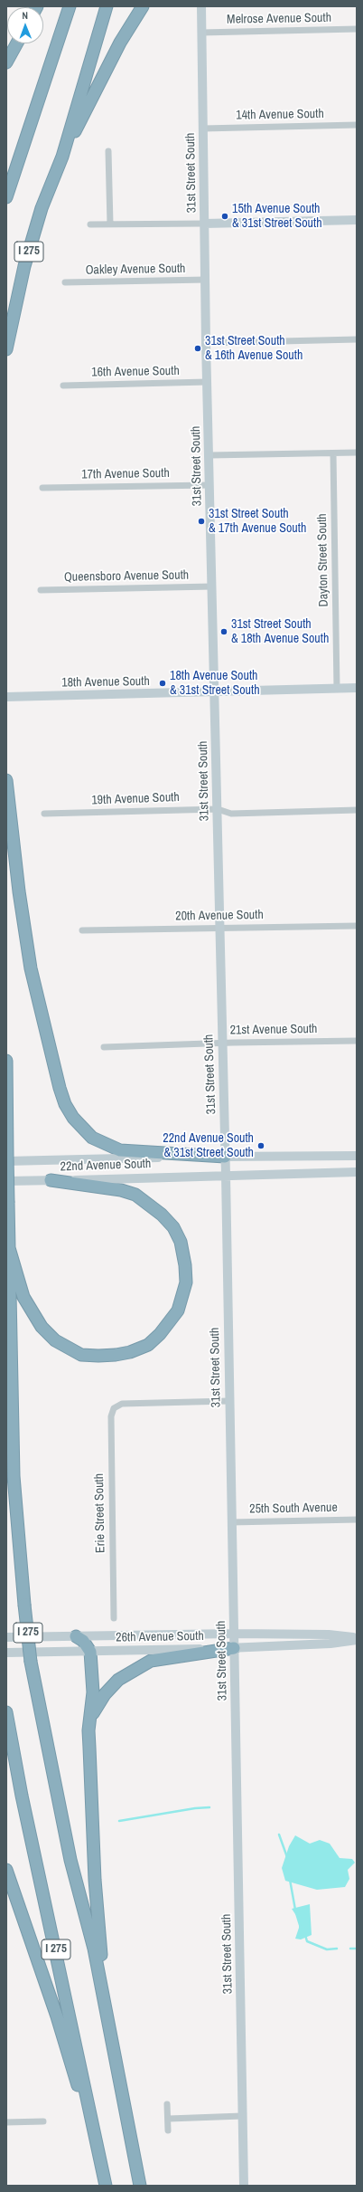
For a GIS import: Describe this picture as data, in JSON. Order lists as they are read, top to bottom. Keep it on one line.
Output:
{"streets":{"highway":["I 275"],"street":["Melrose Avenue South","14th Avenue South","31st Street South","Oakley Avenue South","16th Avenue South","17th Avenue South","Dayton Street South","Queensboro Avenue South","18th Avenue South","19th Avenue South","20th Avenue South","21st Avenue South","22nd Avenue South","25th South Avenue","Erie Street South","26th Avenue South"]},"crossings":[["Melrose Avenue South","31st Street South"],["14th Avenue South","31st Street South"],["31st Street South","Oakley Avenue South"],["31st Street South","16th Avenue South"],["31st Street South","17th Avenue South"],["31st Street South","Queensboro Avenue South"],["31st Street South","18th Avenue South"],["31st Street South","19th Avenue South"],["31st Street South","20th Avenue South"],["31st Street South","21st Avenue South"],["31st Street South","22nd Avenue South"],["31st Street South","25th South Avenue"],["31st Street South","Erie Street South"],["31st Street South","26th Avenue South"],["Dayton Street South","18th Avenue South"]],"places":["15th Avenue South & 31st Street South","31st Street South & 16th Avenue South","31st Street South & 17th Avenue South","31st Street South & 18th Avenue South","18th Avenue South & 31st Street South","22nd Avenue South & 31st Street South"],"north":"top"}
